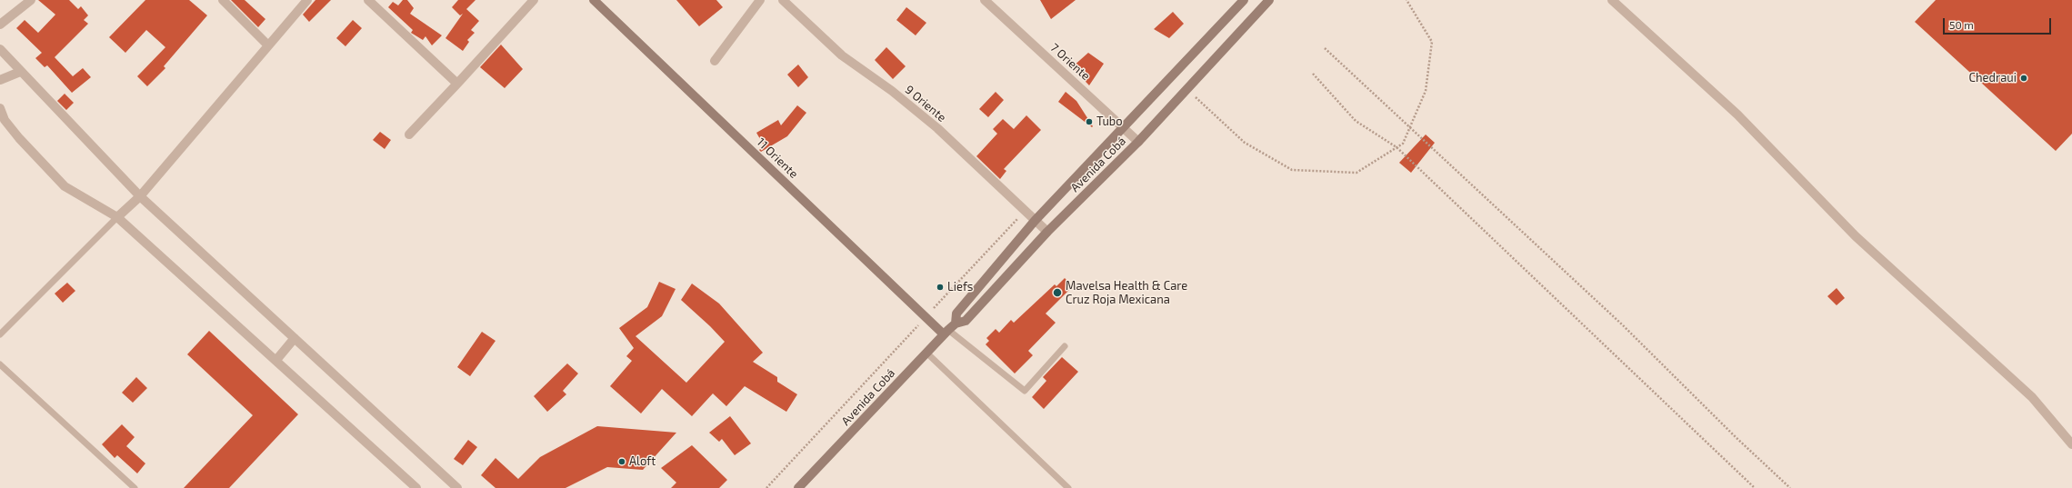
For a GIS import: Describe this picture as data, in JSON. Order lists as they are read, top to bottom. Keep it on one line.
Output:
{"streets":{"main road":["11 Oriente","Avenida Cobá"],"street":["7 Oriente","9 Oriente"]},"crossings":[["7 Oriente","Avenida Cobá"],["9 Oriente","Avenida Cobá"],["11 Oriente","Avenida Cobá"]],"places":["Chedraui","Tubo","Liefs","Mavelsa Health & Care Cruz Roja Mexicana","Aloft"],"scale_bar":"50 m"}
